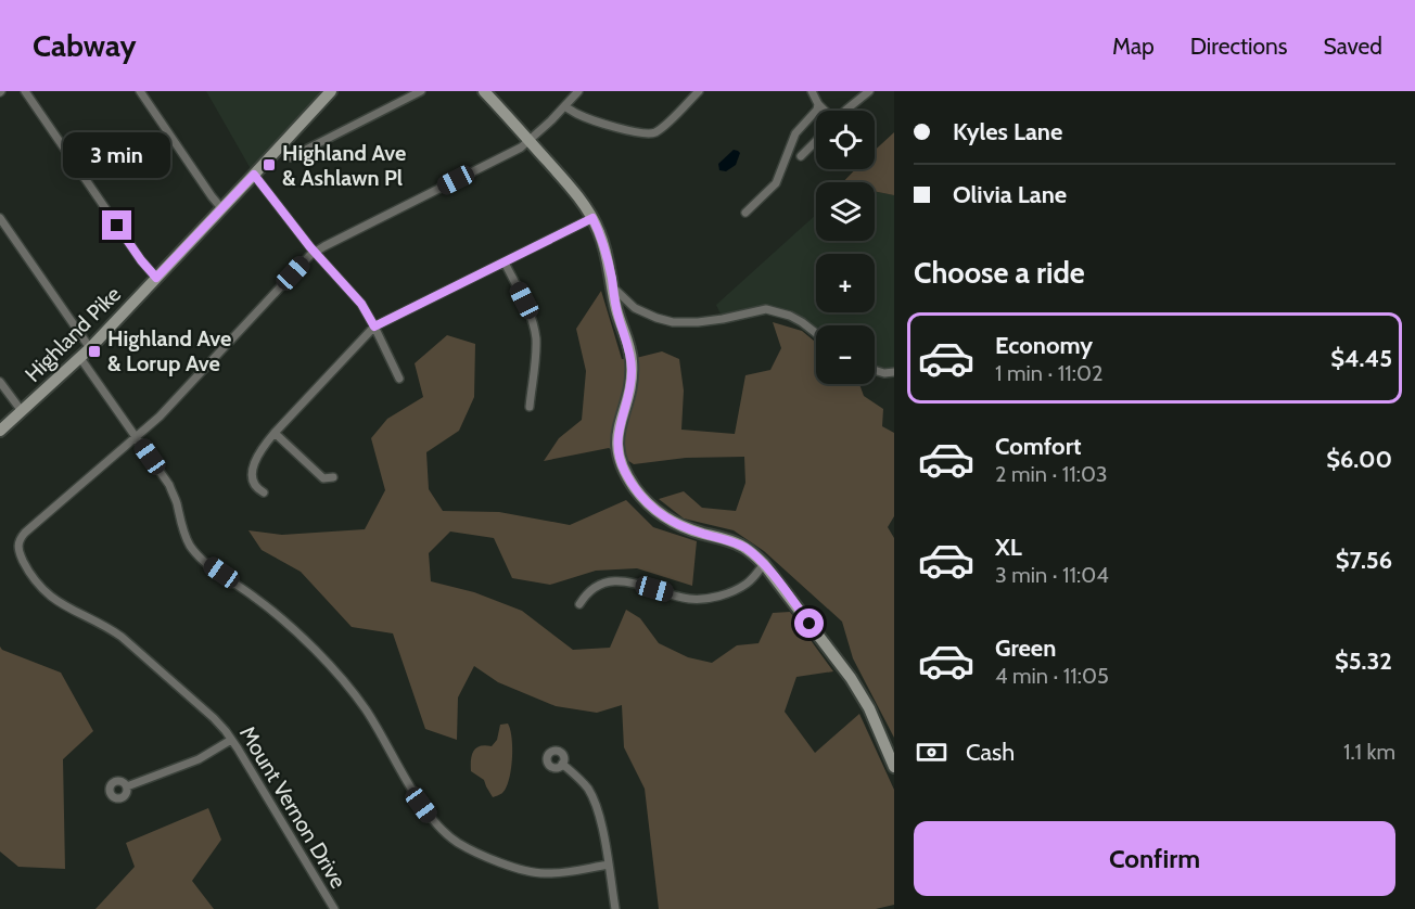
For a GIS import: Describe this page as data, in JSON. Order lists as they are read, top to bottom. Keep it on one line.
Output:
{"streets":{"main road":["Highland Pike"],"street":["Mount Vernon Drive"]},"places":{"transit":["Highland Ave & Ashlawn Pl","Highland Ave & Lorup Ave"]},"page":{"header":"Cabway","nav":["Map","Directions","Saved"],"banner":["Kyles Lane","Olivia Lane"],"map_buttons":["+","−"],"bubble":"3 min","heading":"Choose a ride","list":[{"name":"Economy","note":"1 min · 11:02","value":"$4.45"},{"name":"Comfort","note":"2 min · 11:03","value":"$6.00"},{"name":"XL","note":"3 min · 11:04","value":"$7.56"},{"name":"Green","note":"4 min · 11:05","value":"$5.32"}],"pay":["Cash","1.1 km"],"buttons":"Confirm"}}
